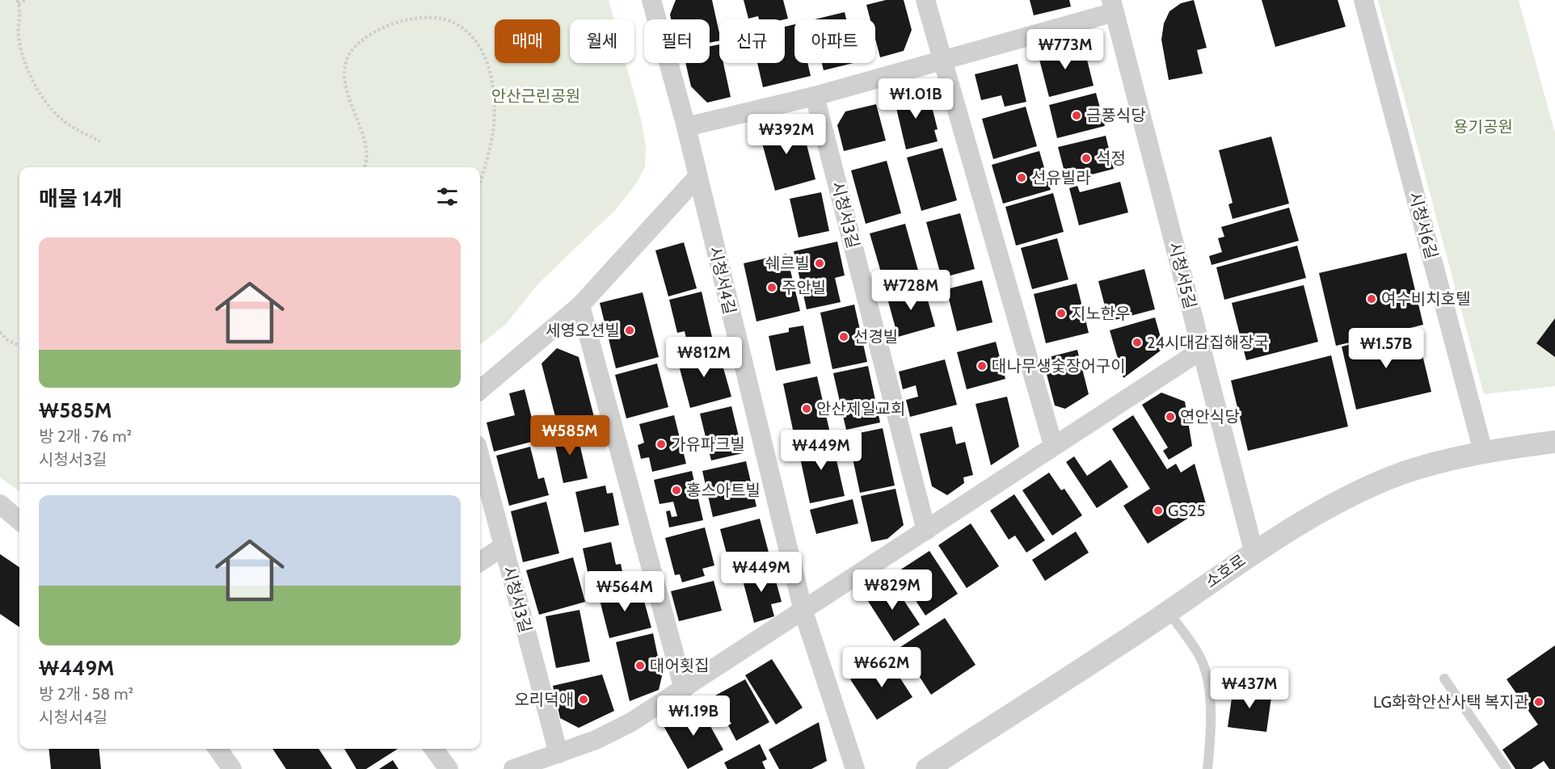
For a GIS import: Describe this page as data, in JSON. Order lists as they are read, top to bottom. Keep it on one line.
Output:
{"streets":{"street":["시청서3길","시청서6길","시청서5길","시청서4길","소호로"]},"crossings":[["시청서6길","소호로"],["시청서5길","소호로"]],"parks":["안산근린공원","용기공원"],"places":["금풍식당","석정","선유빌라","쉐르빌","주안빌","여수비치호텔","지노한우","세영오션빌","선경빌","24시대감집해장국","대나무생숯장어구이","안산제일교회","연안식당","가유파크빌","홍스아트빌","GS25","대어횟집","오리덕애","LG화학안산사택 복지관"],"page":{"chip":["매매","월세","필터","신규","아파트"],"price":["₩773M","₩1.01B","₩392M","₩728M","₩1.57B","₩812M","₩585M","₩449M","₩449M","₩829M","₩564M","₩662M","₩437M","₩1.19B"],"heading":"매물 14개","list":[{"name":"₩585M","note":"방 2개 · 76 m² · 시청서3길"},{"name":"₩449M","note":"방 2개 · 58 m² · 시청서4길"}]}}
